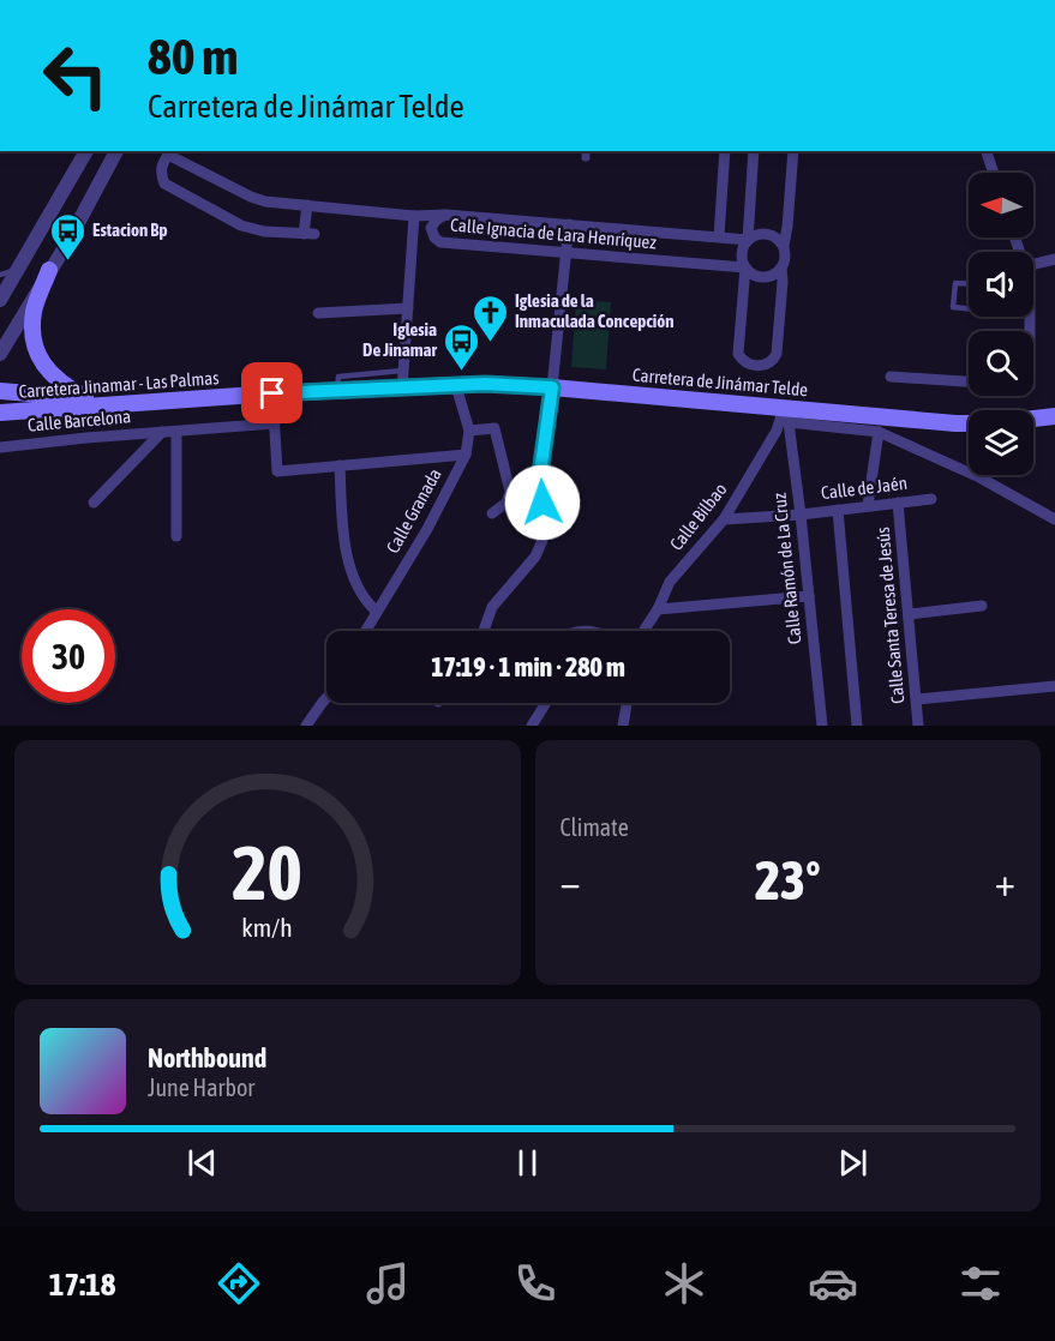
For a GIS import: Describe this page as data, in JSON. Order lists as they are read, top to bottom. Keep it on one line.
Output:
{"streets":{"main road":["Carretera de Jinámar Telde","Carretera Jinamar - Las Palmas"],"street":["Calle Ignacia de Lara Henríquez","Calle Barcelona","Calle de Jaén","Calle Granada","Calle Bilbao","Calle Ramón de La Cruz","Calle Santa Teresa de Jesús"]},"crossings":[["Carretera de Jinámar Telde","Carretera Jinamar - Las Palmas"],["Carretera de Jinámar Telde","Calle Granada"],["Carretera de Jinámar Telde","Calle Bilbao"],["Carretera de Jinámar Telde","Calle Ramón de La Cruz"],["Carretera Jinamar - Las Palmas","Calle Granada"],["Calle de Jaén","Calle Bilbao"],["Calle de Jaén","Calle Ramón de La Cruz"],["Calle de Jaén","Calle Santa Teresa de Jesús"],["Calle Bilbao","Calle Ramón de La Cruz"]],"places":{"bus stop":["Estacion Bp","Iglesia De Jinamar"],"church":["Iglesia de la Inmaculada Concepción"]},"north":"left","page":{"turn":["80 m","Carretera de Jinámar Telde"],"limit":"30","trip":"17:19 · 1 min · 280 m","tile":"Climate","heat":["−","23°","+"],"song":["Northbound","June Harbor"],"tabs":"17:18","gauge":["20","km/h"]}}
